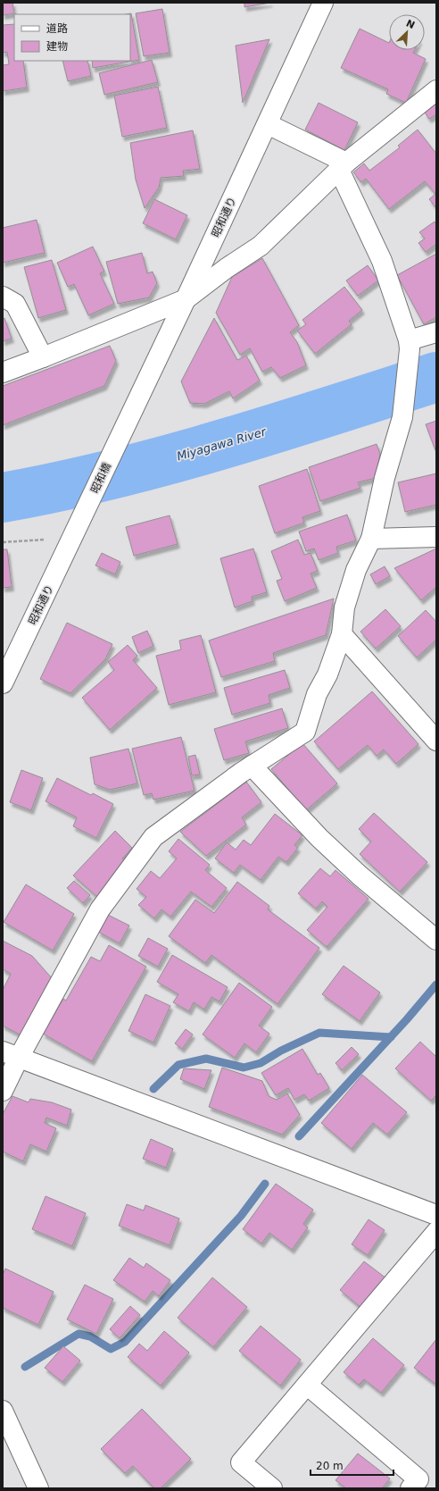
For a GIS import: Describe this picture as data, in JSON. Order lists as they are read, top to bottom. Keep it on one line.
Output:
{"streets":{"street":["昭和通り","昭和橋"]},"crossings":[["昭和通り","昭和橋"]],"water":["Miyagawa River"],"legend":["道路","建物"],"scale_bar":"20 m","north":"top right"}
